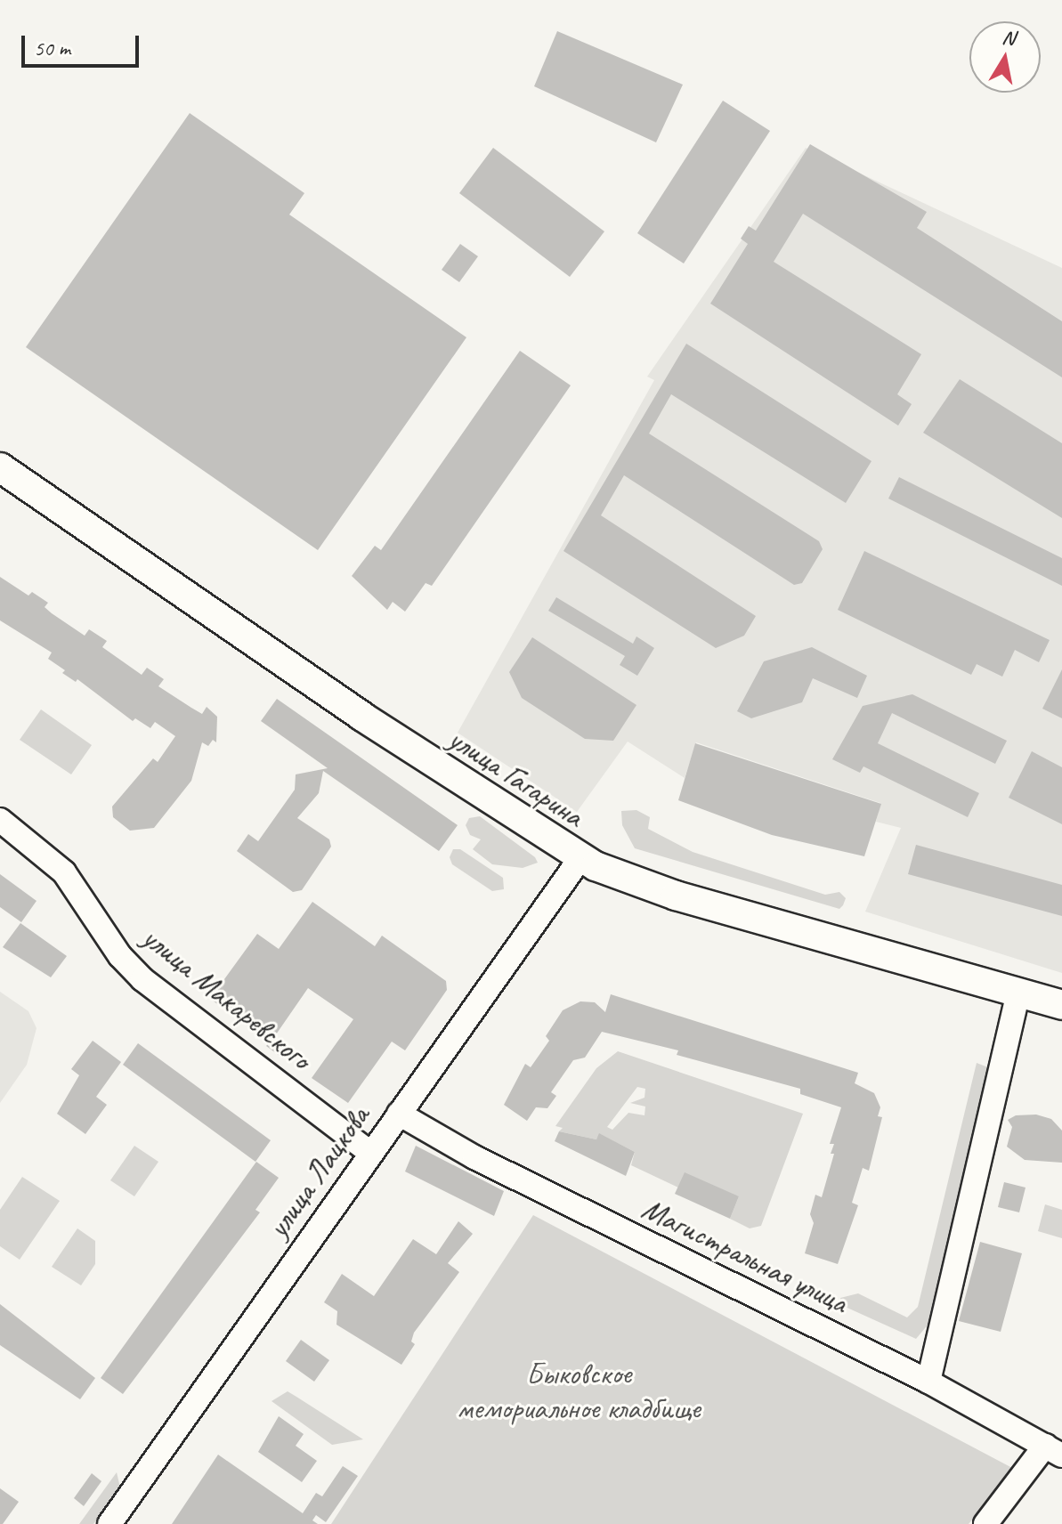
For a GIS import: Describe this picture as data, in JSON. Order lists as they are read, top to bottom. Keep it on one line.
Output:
{"streets":{"main road":["улица Гагарина"],"street":["улица Макаревского","улица Лацкова","Магистральная улица"]},"crossings":[["улица Гагарина","улица Лацкова"],["улица Макаревского","улица Лацкова"],["улица Лацкова","Магистральная улица"]],"parks":["Быковское мемориальное кладбище"],"scale_bar":"50 m","north":"top"}
